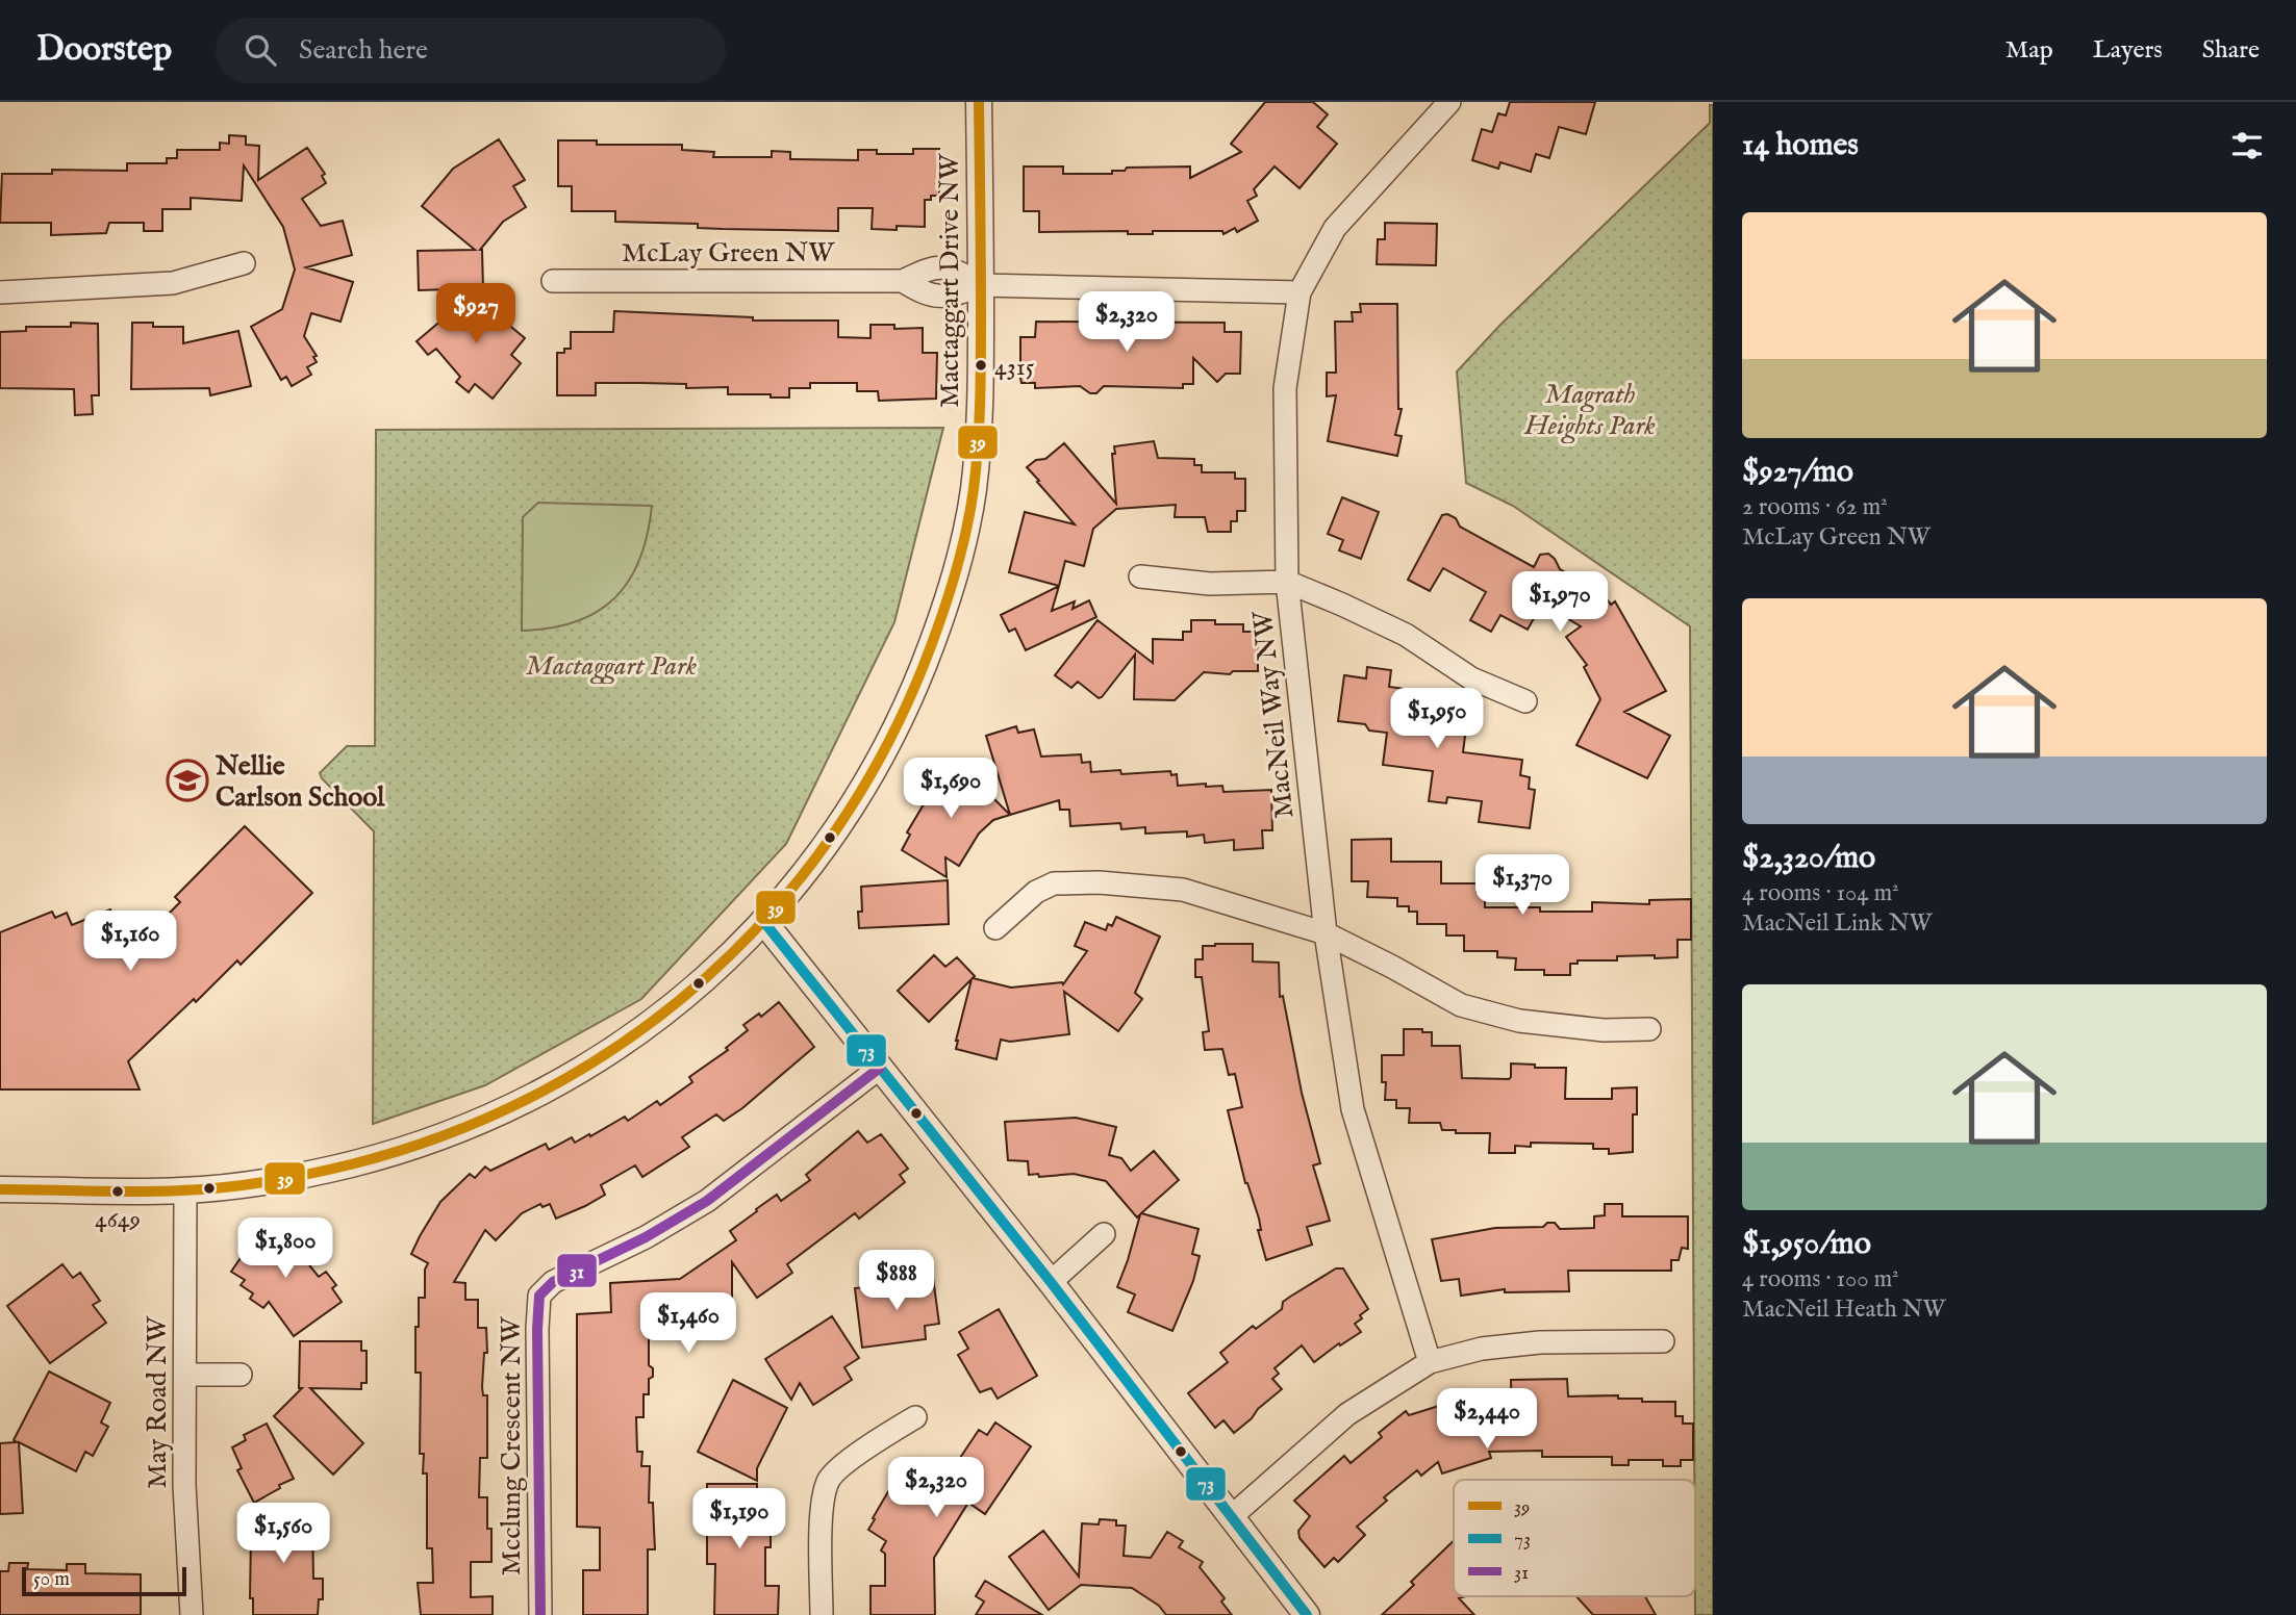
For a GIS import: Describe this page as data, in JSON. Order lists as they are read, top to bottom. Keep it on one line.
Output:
{"streets":{"street":["McLay Green NW","Mactaggart Drive NW","MacNeil Way NW","May Road NW","Mcclung Crescent NW"]},"crossings":[["McLay Green NW","Mactaggart Drive NW"],["Mactaggart Drive NW","May Road NW"]],"parks":["Magrath Heights Park","Mactaggart Park"],"places":{"other":["4315","4649"],"school or university":["Nellie Carlson School"]},"lines":["transit line 39","transit line 73","transit line 31"],"legend":["39","73","31"],"scale_bar":"50 m","page":{"header":"Doorstep","search":"Search here","nav":["Map","Layers","Share"],"heading":"14 homes","list":[{"name":"$927/mo","note":"2 rooms · 62 m² · McLay Green NW"},{"name":"$2,320/mo","note":"4 rooms · 104 m² · MacNeil Link NW"},{"name":"$1,950/mo","note":"4 rooms · 100 m² · MacNeil Heath NW"}],"price":["$927","$2,320","$1,970","$1,950","$1,690","$1,370","$1,160","$1,800","$888","$1,460","$2,440","$2,320","$1,190","$1,560"],"scale":"50 m"}}
